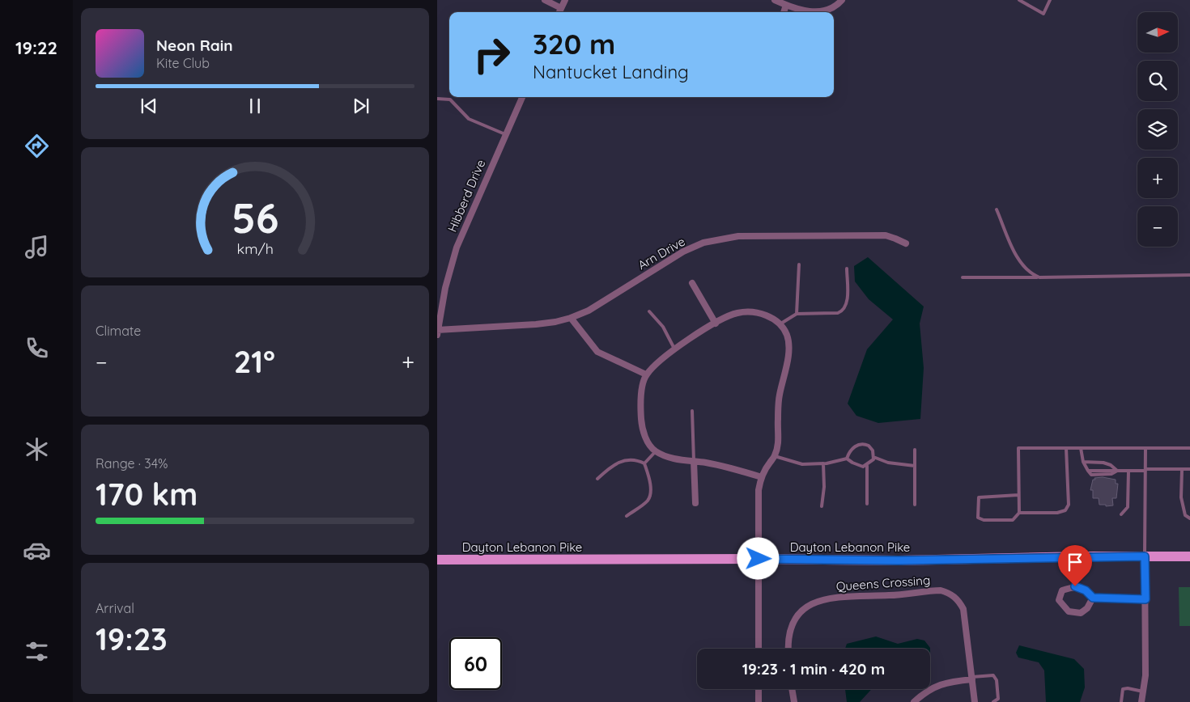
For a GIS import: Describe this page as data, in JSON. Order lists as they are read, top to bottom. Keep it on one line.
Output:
{"streets":{"main road":["Dayton Lebanon Pike"],"street":["Hibberd Drive","Arn Drive","Queens Crossing"]},"crossings":[["Hibberd Drive","Arn Drive"]],"north":"right","page":{"tabs":"19:22","map_buttons":["+","−"],"turn":["320 m","Nantucket Landing"],"song":["Neon Rain","Kite Club"],"tile":["Climate",["Range · 34%","170 km"],["Arrival","19:23"]],"heat":["−","21°","+"],"limit":"60","trip":"19:23 · 1 min · 420 m","gauge":["56","km/h"]}}
